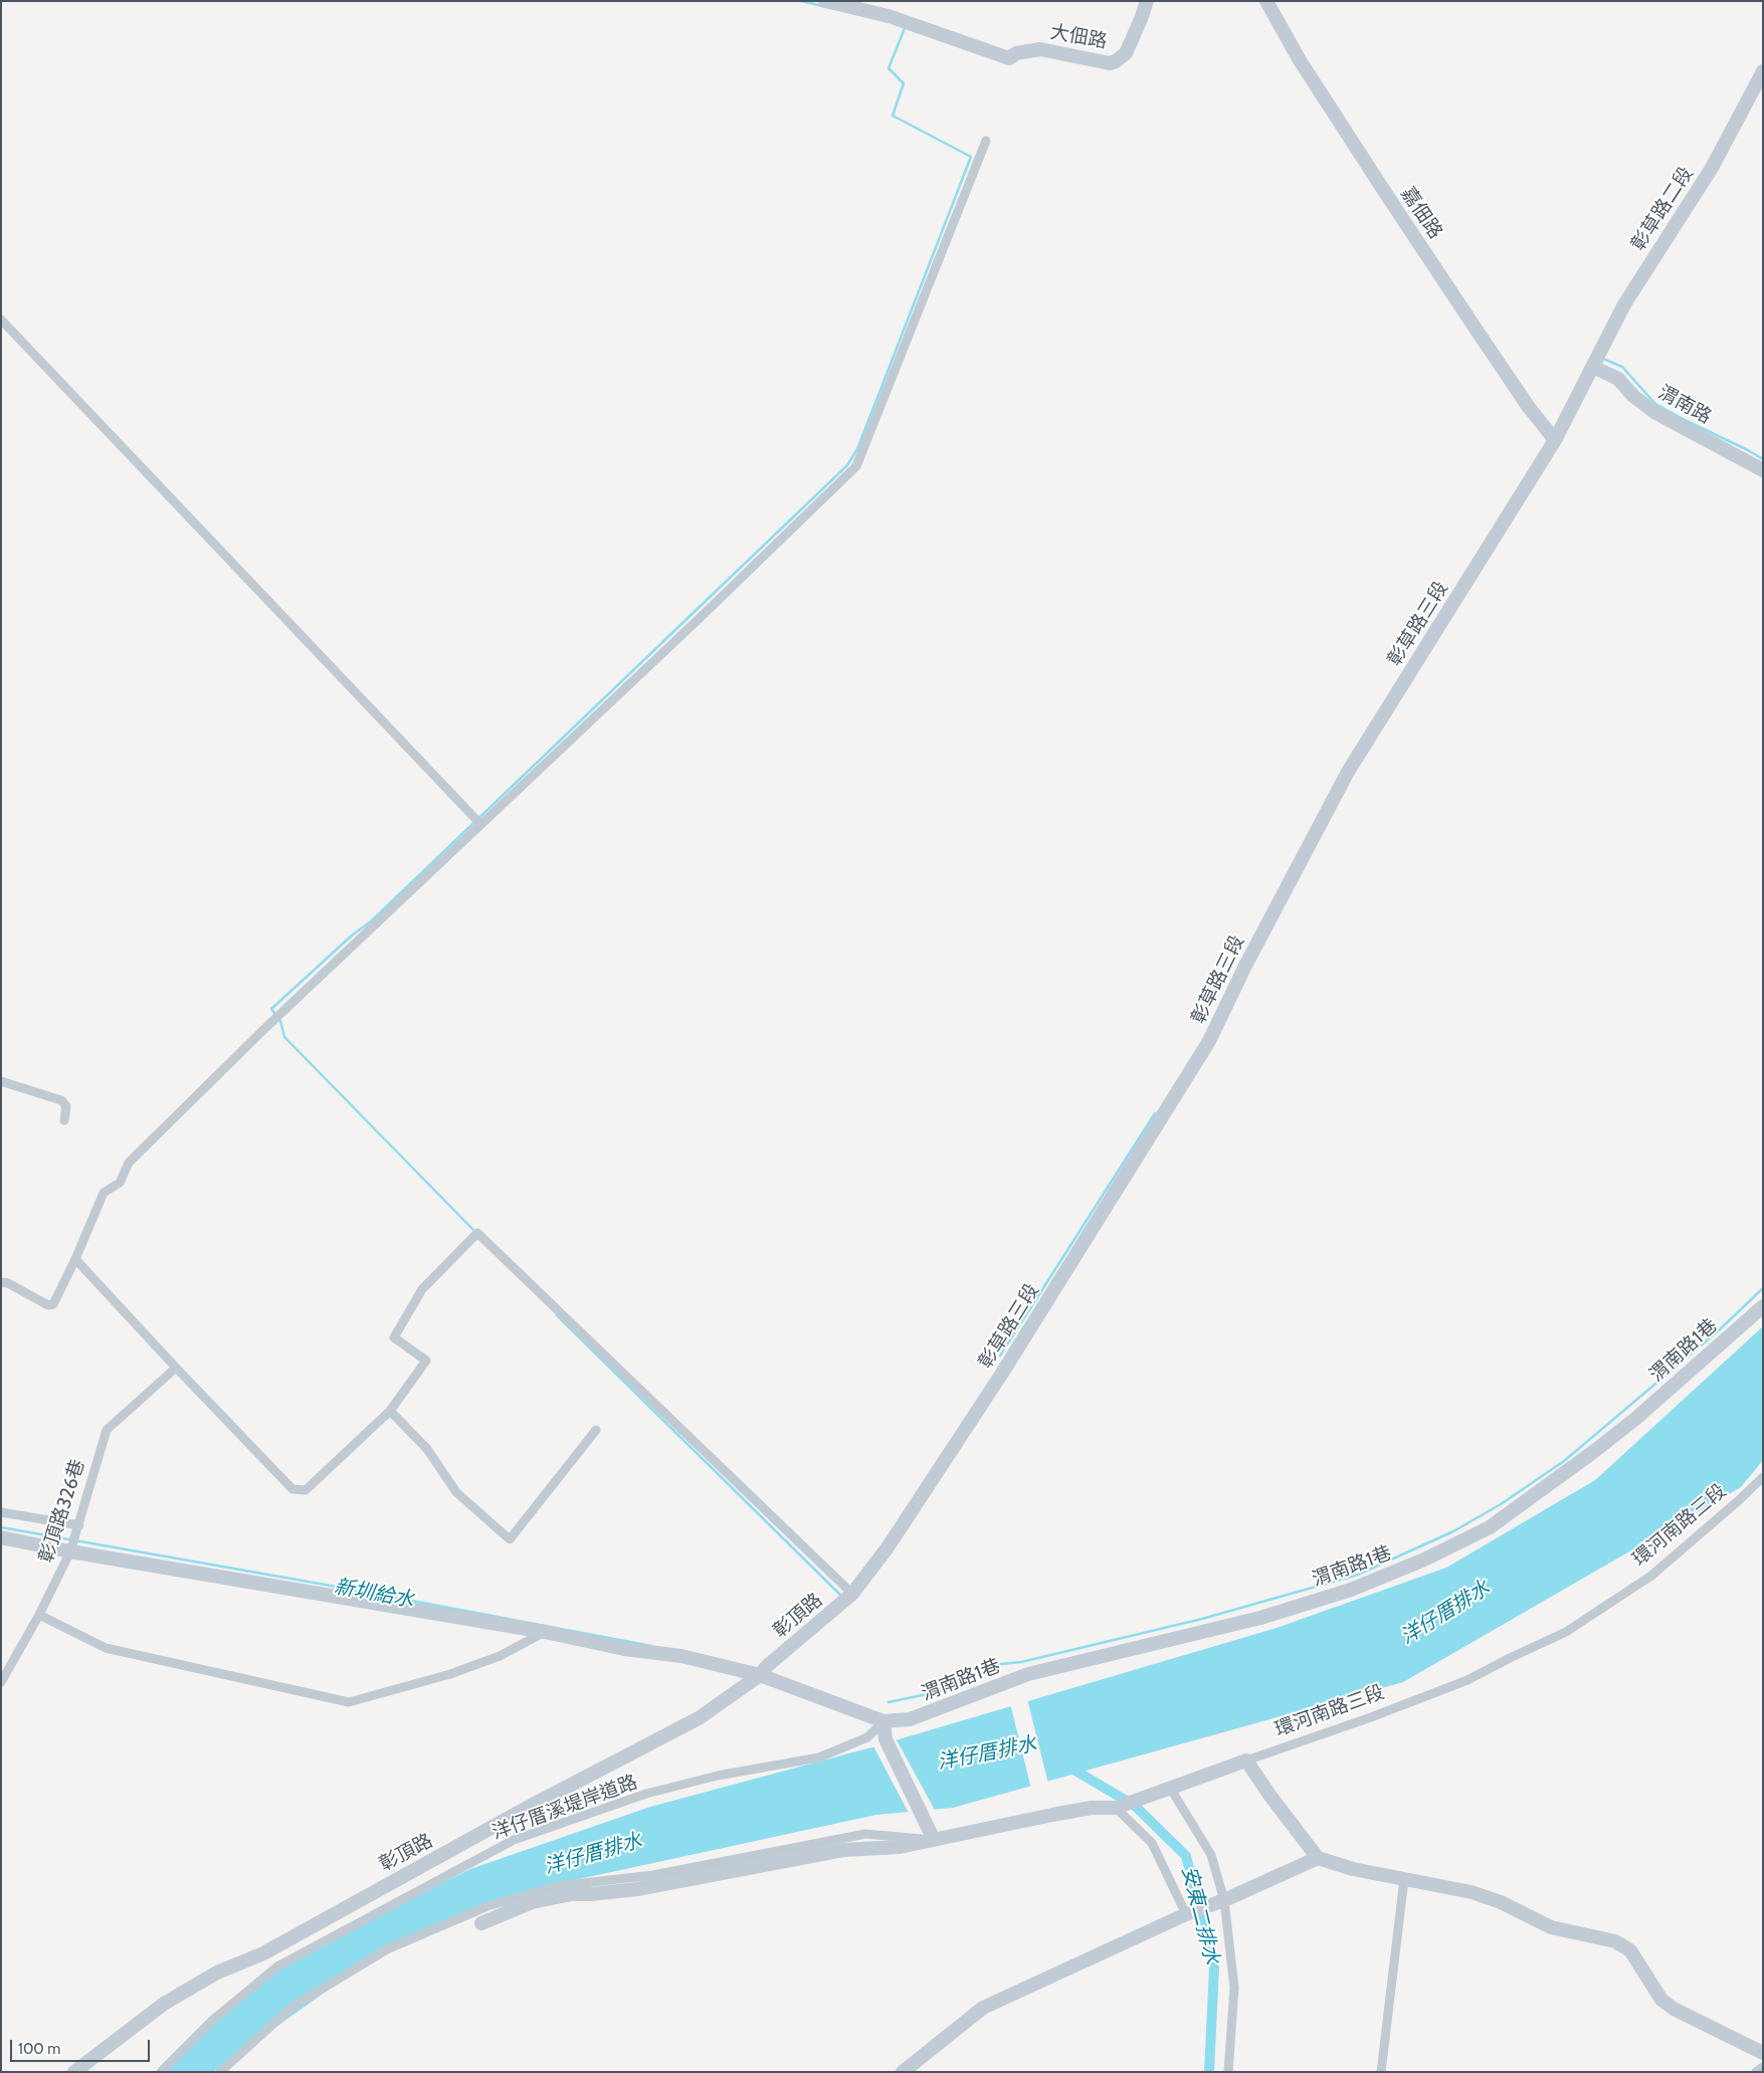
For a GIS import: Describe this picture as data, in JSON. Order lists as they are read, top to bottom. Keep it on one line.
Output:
{"streets":{"street":["大佃路","彰草路二段","嘉佃路","渭南路","彰草路三段","渭南路1巷","彰頂路326巷","環河南路三段","彰頂路","洋仔厝溪堤岸道路"]},"crossings":[["彰草路二段","渭南路"],["彰草路二段","彰草路三段"],["嘉佃路","彰草路三段"],["渭南路","彰草路三段"],["彰草路三段","彰頂路"],["渭南路1巷","洋仔厝溪堤岸道路"]],"water":["新圳給水","洋仔厝排水","安東二排水"],"scale_bar":"100 m"}
